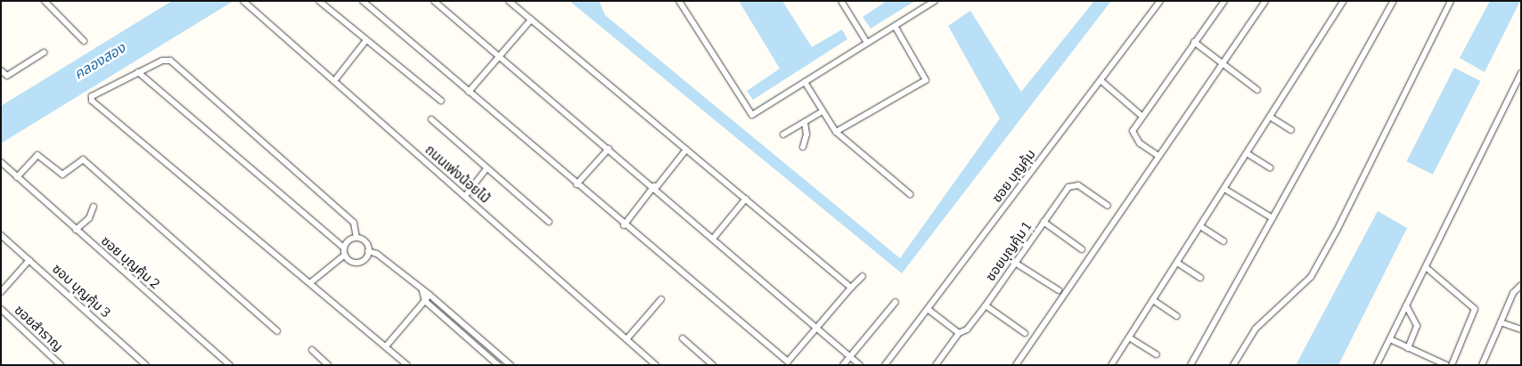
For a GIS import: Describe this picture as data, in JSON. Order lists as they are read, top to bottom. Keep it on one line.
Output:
{"streets":{"street":["ถนนเพ่งน้อยไม้","ซอย บุญคุ้ม","ซอยบุญคุ้ม 1","ซอย บุญคุ้ม 2","ซอบ บุญคุ้ม 3","ซอยสำราญ"]},"water":["คลองสอง"]}
